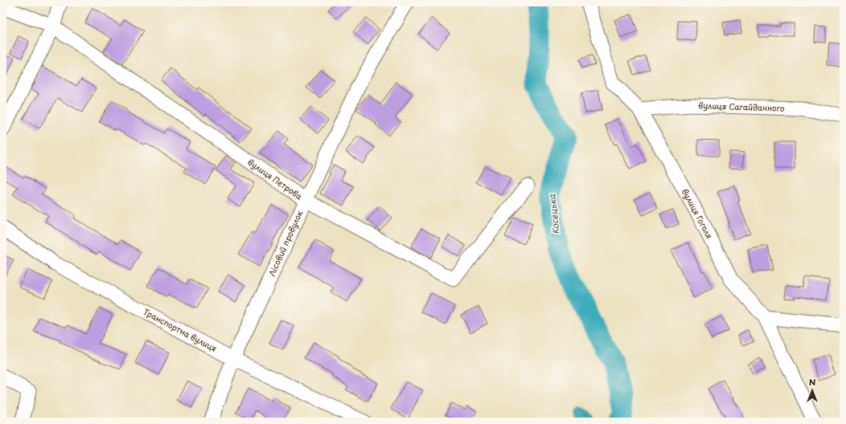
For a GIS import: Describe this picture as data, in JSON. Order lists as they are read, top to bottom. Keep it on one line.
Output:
{"streets":{"street":["вулиця Сагайдачного","вулиця Петрова","вулиця Гоголя","Лісовий провулок","Транспортна вулиця"]},"crossings":[["вулиця Сагайдачного","вулиця Гоголя"],["вулиця Петрова","Лісовий провулок"],["Лісовий провулок","Транспортна вулиця"]],"water":["Косецька"],"north":"top"}
